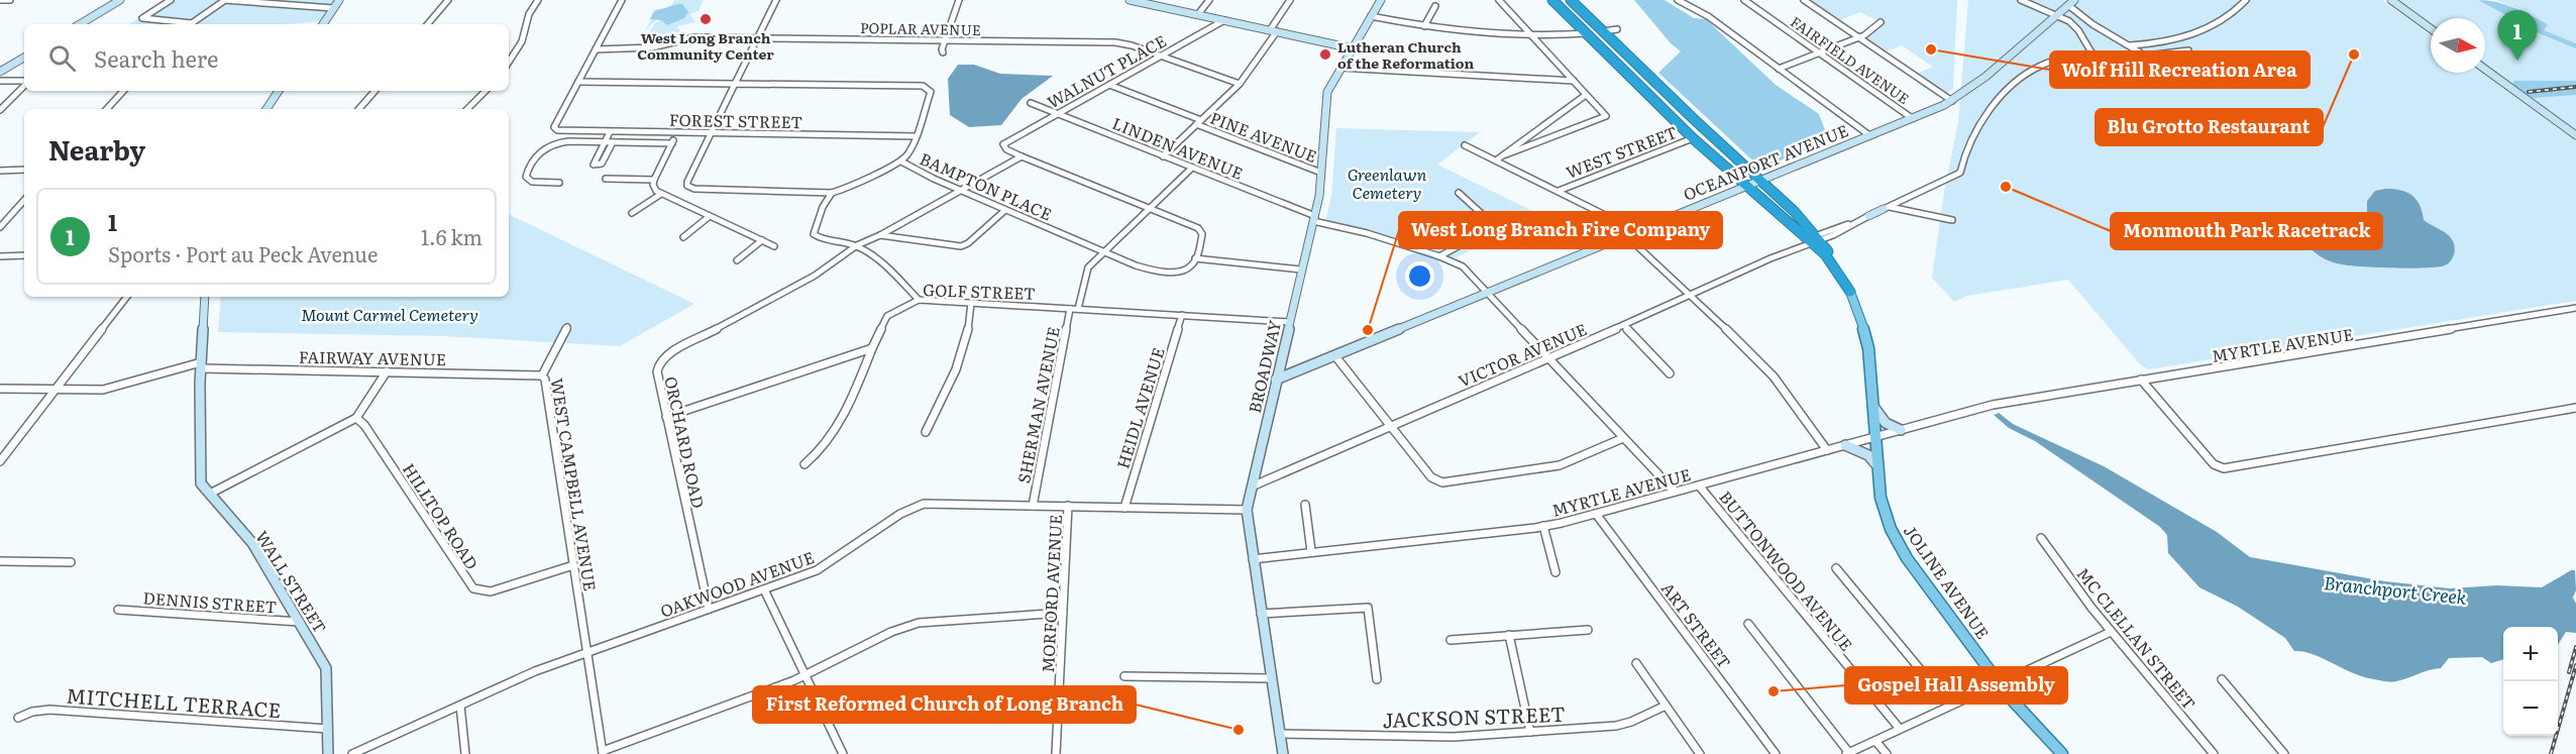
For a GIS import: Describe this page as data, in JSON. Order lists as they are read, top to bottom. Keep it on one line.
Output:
{"streets":{"main road":["JOLINE AVENUE"],"street":["POPLAR AVENUE","FAIRFIELD AVENUE","WALNUT PLACE","FOREST STREET","PINE AVENUE","LINDEN AVENUE","WEST STREET","OCEANPORT AVENUE","BAMPTON PLACE","GOLF STREET","MYRTLE AVENUE","VICTOR AVENUE","FAIRWAY AVENUE","BROADWAY","SHERMAN AVENUE","HEIDL AVENUE","ORCHARD ROAD","WEST CAMPBELL AVENUE","HILLTOP ROAD","BUTTONWOOD AVENUE","WALL STREET","OAKWOOD AVENUE","MORFORD AVENUE","DENNIS STREET","ART STREET","MC CLELLAN STREET","MITCHELL TERRACE","JACKSON STREET"]},"crossings":[["POPLAR AVENUE","WALNUT PLACE"],["FAIRFIELD AVENUE","OCEANPORT AVENUE"],["WALNUT PLACE","PINE AVENUE"],["WALNUT PLACE","LINDEN AVENUE"],["WALNUT PLACE","ORCHARD ROAD"],["FOREST STREET","BAMPTON PLACE"],["PINE AVENUE","BROADWAY"],["LINDEN AVENUE","OCEANPORT AVENUE"],["LINDEN AVENUE","MYRTLE AVENUE"],["LINDEN AVENUE","VICTOR AVENUE"],["LINDEN AVENUE","BROADWAY"],["OCEANPORT AVENUE","BROADWAY"],["BAMPTON PLACE","ORCHARD ROAD"],["GOLF STREET","BROADWAY"],["GOLF STREET","SHERMAN AVENUE"],["GOLF STREET","HEIDL AVENUE"],["MYRTLE AVENUE","BROADWAY"],["MYRTLE AVENUE","BUTTONWOOD AVENUE"],["MYRTLE AVENUE","JOLINE AVENUE"],["MYRTLE AVENUE","ART STREET"],["VICTOR AVENUE","BROADWAY"],["FAIRWAY AVENUE","WEST CAMPBELL AVENUE"],["FAIRWAY AVENUE","WALL STREET"],["BROADWAY","OAKWOOD AVENUE"],["BROADWAY","JACKSON STREET"],["SHERMAN AVENUE","OAKWOOD AVENUE"],["HEIDL AVENUE","OAKWOOD AVENUE"],["ORCHARD ROAD","OAKWOOD AVENUE"],["WEST CAMPBELL AVENUE","HILLTOP ROAD"],["WEST CAMPBELL AVENUE","OAKWOOD AVENUE"],["WALL STREET","DENNIS STREET"],["WALL STREET","MITCHELL TERRACE"],["OAKWOOD AVENUE","MORFORD AVENUE"]],"water":["Branchport Creek"],"parks":["Greenlawn Cemetery","Mount Carmel Cemetery"],"places":["West Long Branch Community Center","Wolf Hill Recreation Area","Lutheran Church of the Reformation","Blu Grotto Restaurant","Monmouth Park Racetrack","West Long Branch Fire Company","Gospel Hall Assembly","First Reformed Church of Long Branch"],"north":"right","page":{"pins":"1","search":"Search here","heading":"Nearby","list":[{"mark":"1","name":"1","note":"Sports · Port au Peck Avenue","value":"1.6 km"}],"map_buttons":["+","−"]}}
